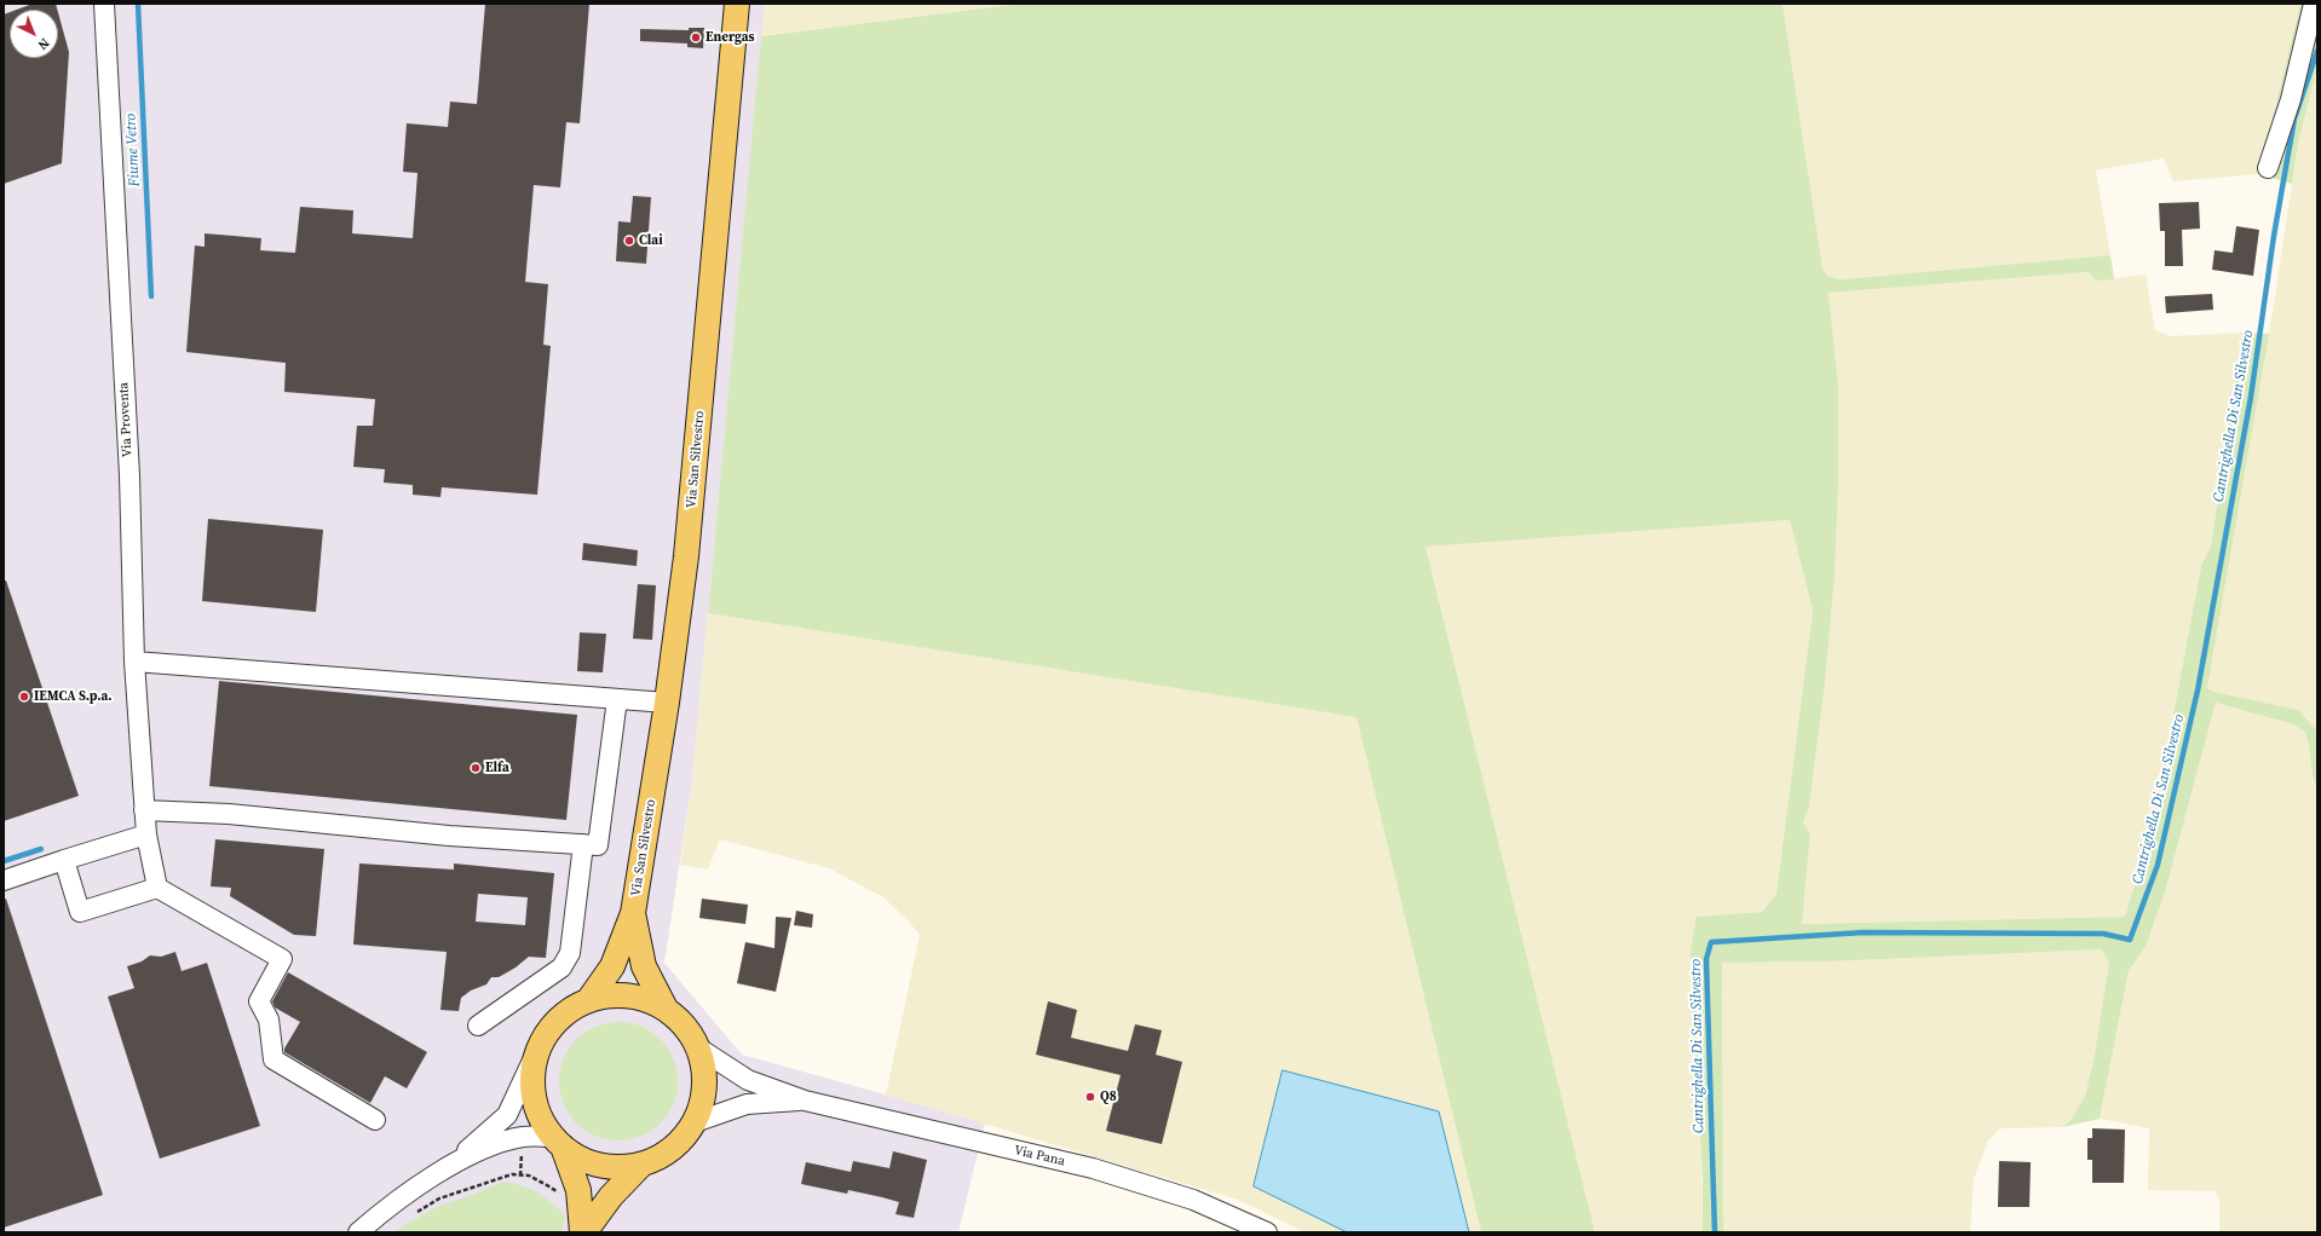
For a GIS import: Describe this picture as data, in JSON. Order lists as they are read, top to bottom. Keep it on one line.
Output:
{"streets":{"main road":["Via San Silvestro"],"street":["Via Proventa","Via Pana"]},"crossings":[["Via San Silvestro","Via Pana"]],"water":["Fiume Vetro","Cantrighella Di San Silvestro"],"places":["Energas","Clai","IEMCA S.p.a.","Elfa","Q8"],"north":"bottom right"}
